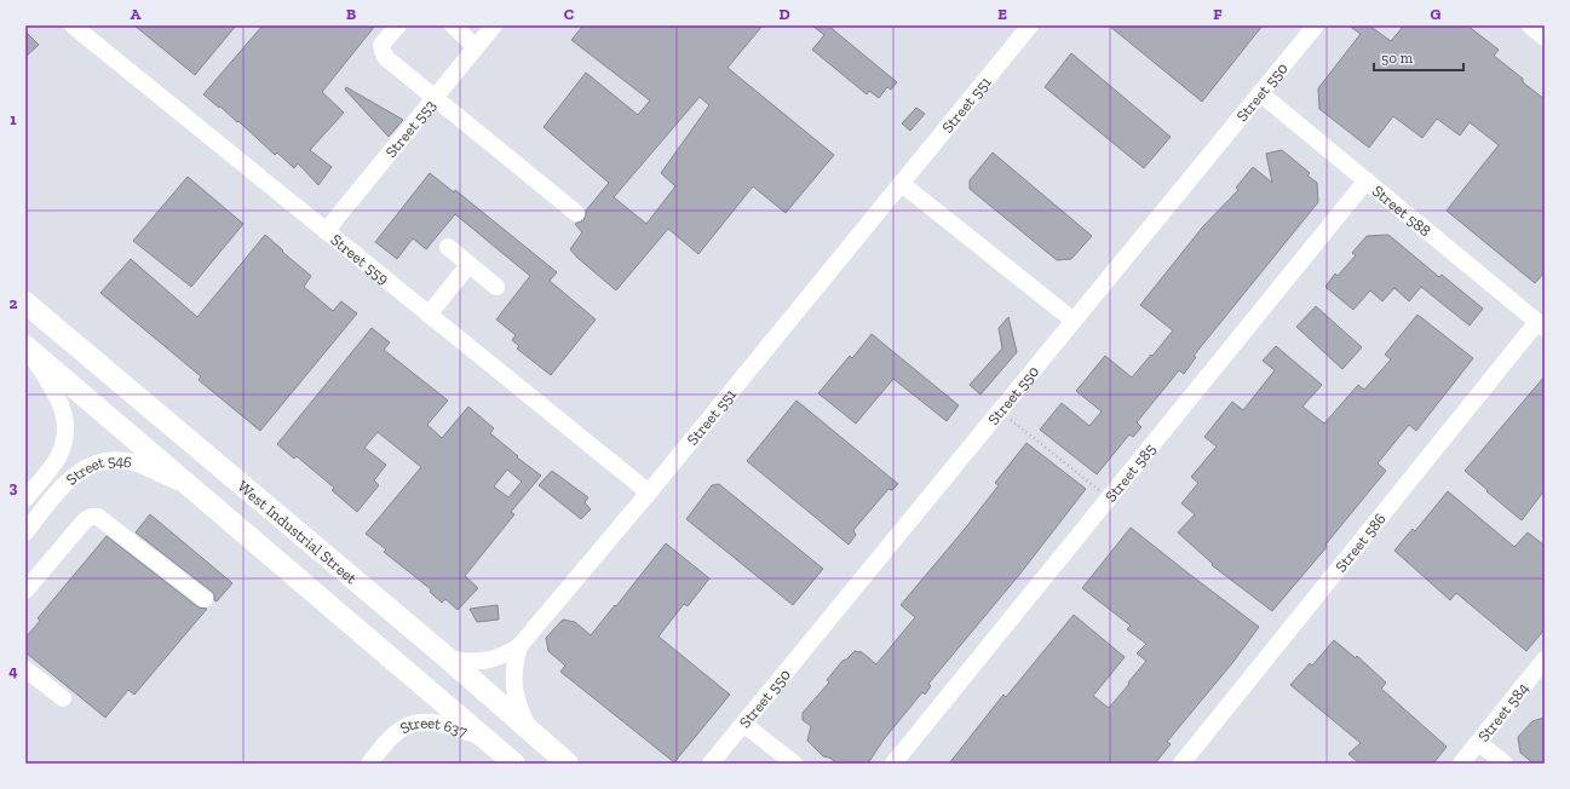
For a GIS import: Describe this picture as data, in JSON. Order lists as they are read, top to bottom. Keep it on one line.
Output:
{"streets":{"main road":["West Industrial Street"],"street":["Street 550","Street 551","Street 553","Street 588","Street 559","Street 585","Street 546","Street 586","Street 584","Street 637"]},"crossings":[["Street 550","Street 588"],["Street 551","Street 559"],["Street 551","West Industrial Street"],["Street 553","Street 559"],["Street 588","Street 585"],["Street 588","Street 586"]],"scale_bar":"50 m","grid":{"columns":["A","B","C","D","E","F","G"],"rows":["1","2","3","4"]}}
